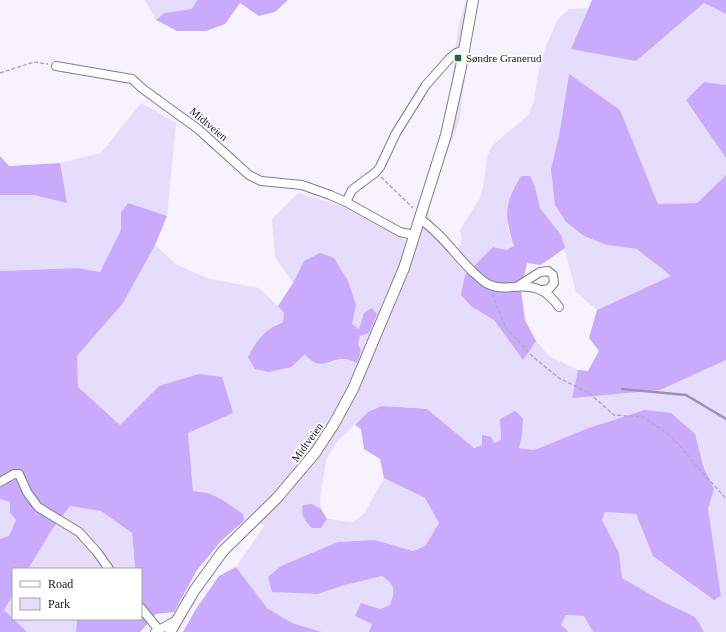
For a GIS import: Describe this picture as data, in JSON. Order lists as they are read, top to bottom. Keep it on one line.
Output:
{"streets":{"main road":["Midtveien"]},"places":{"transit":["Søndre Granerud"]},"legend":["Road","Park"]}
